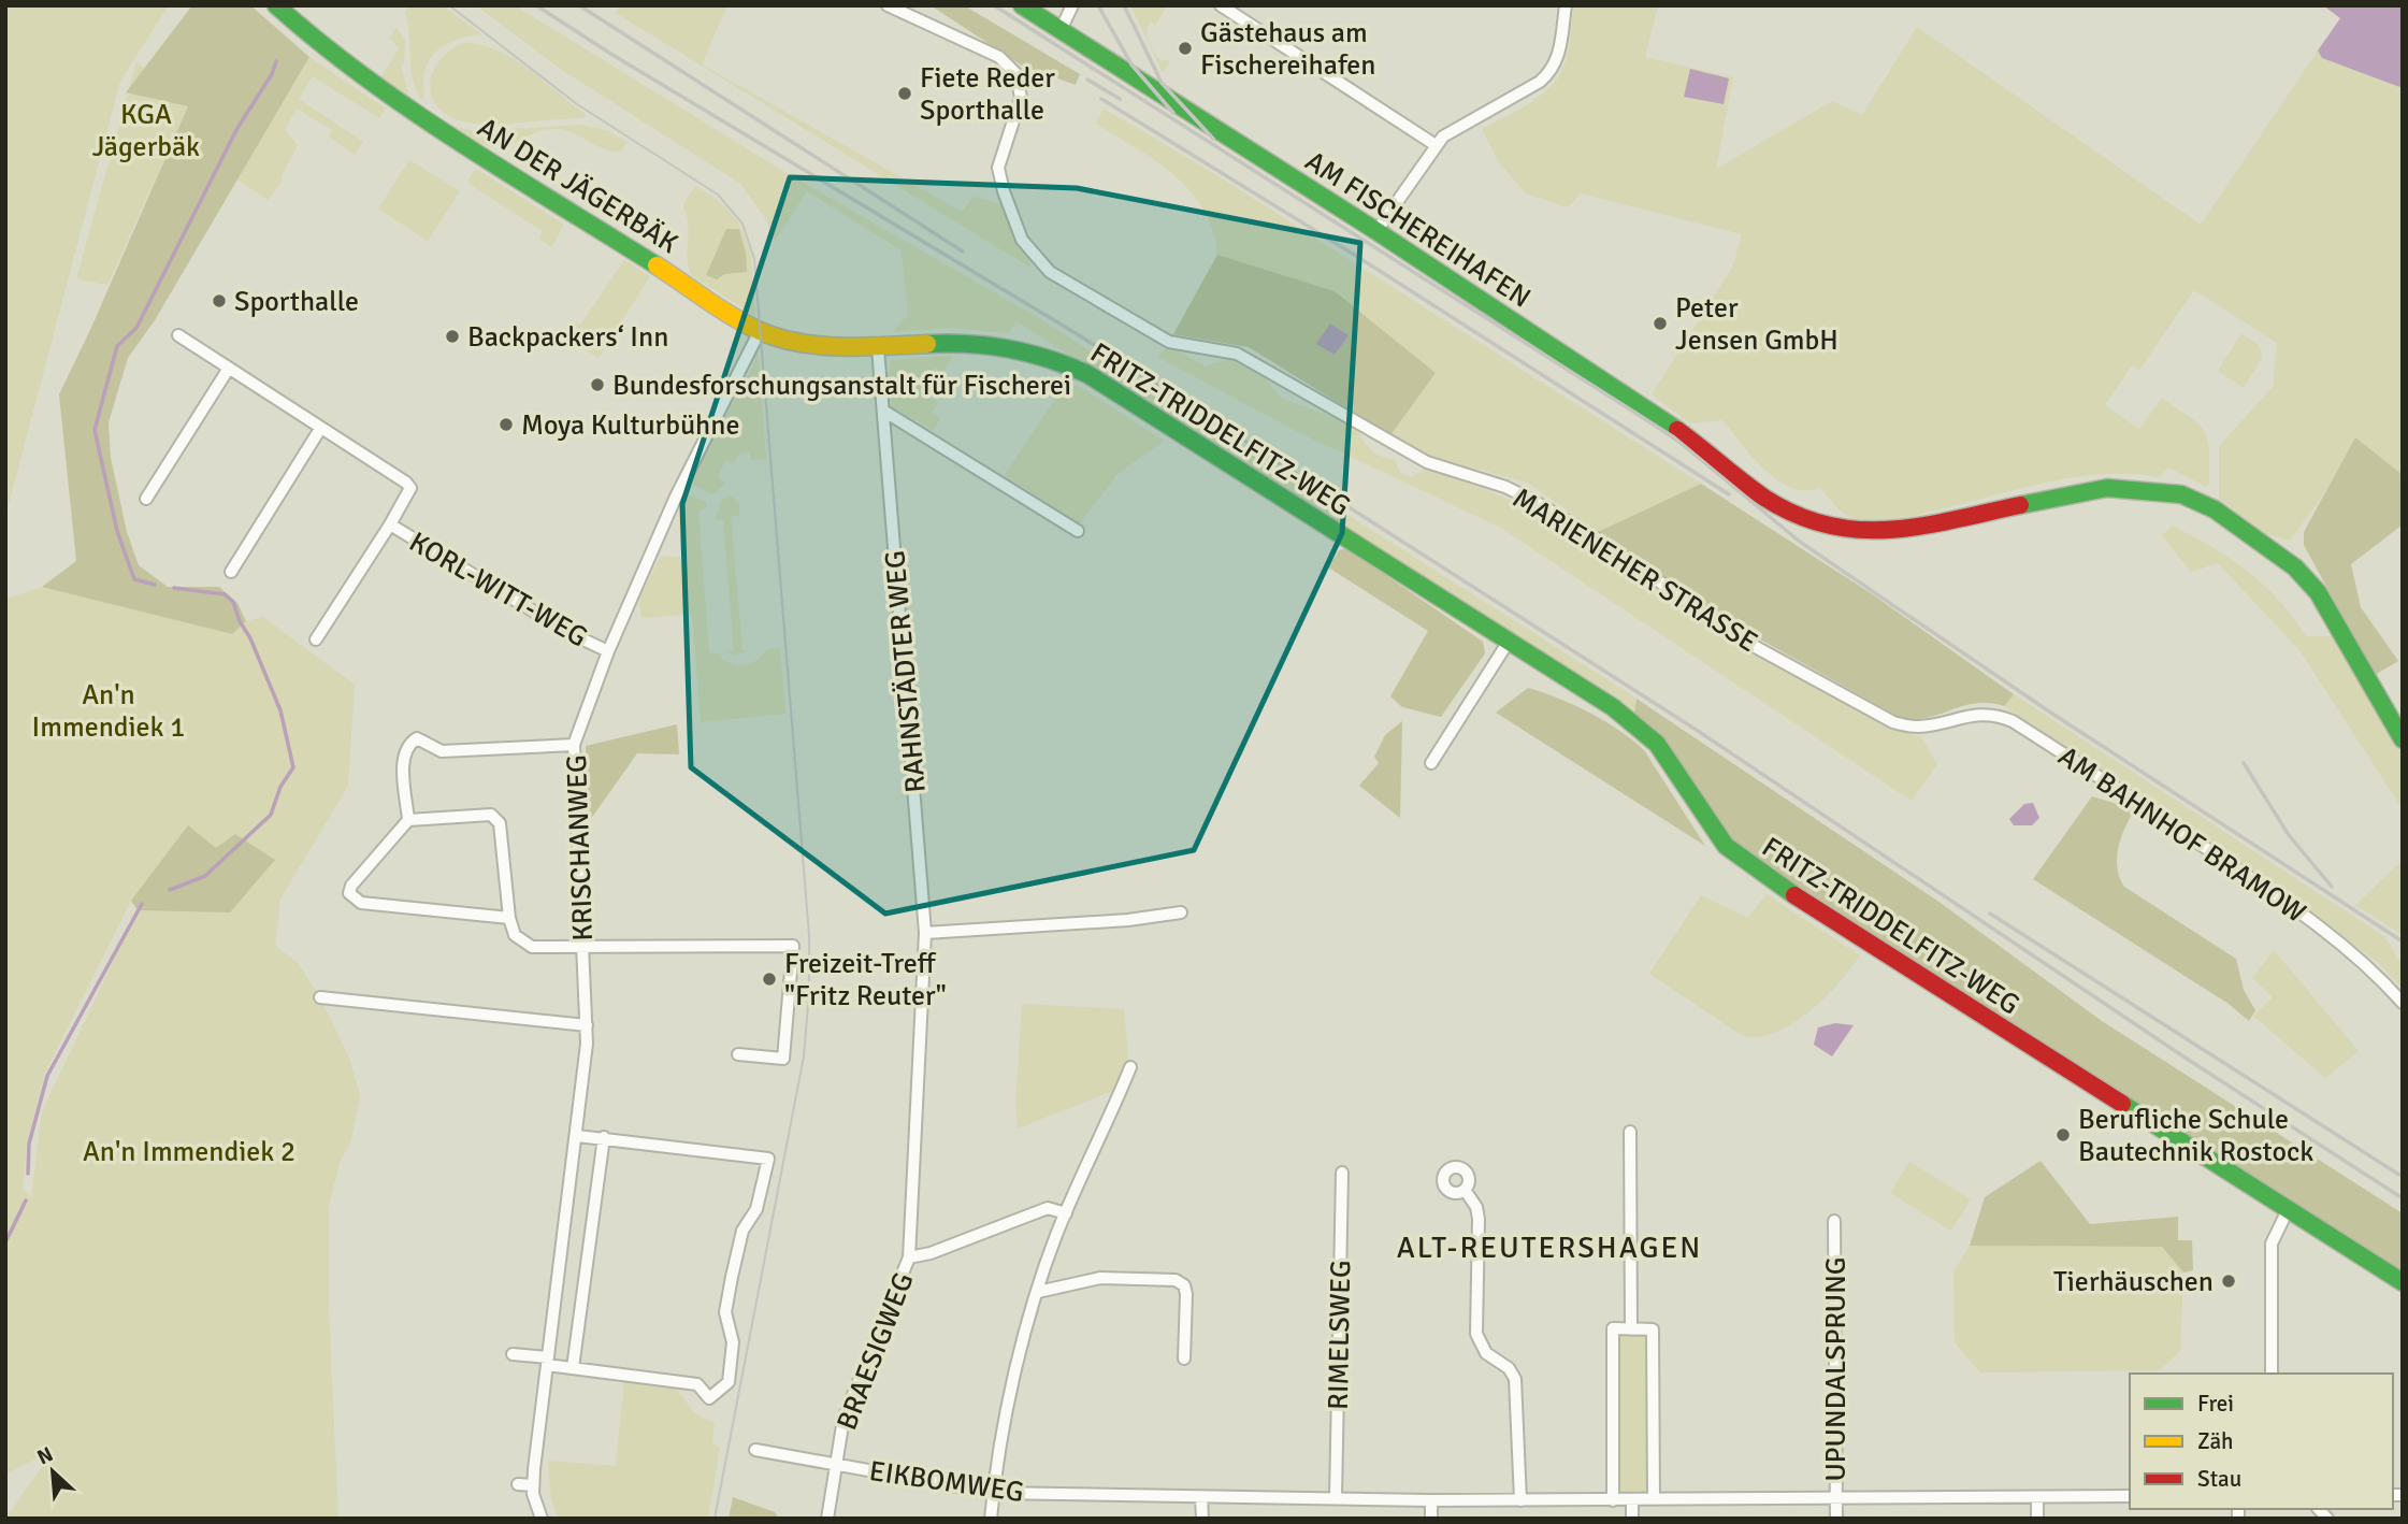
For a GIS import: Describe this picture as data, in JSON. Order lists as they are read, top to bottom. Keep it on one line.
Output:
{"streets":{"street":["AN DER JÄGERBÄK","AM FISCHEREIHAFEN","FRITZ-TRIDDELFITZ-WEG","MARIENEHER STRASSE","KORL-WITT-WEG","RAHNSTÄDTER WEG","AM BAHNHOF BRAMOW","KRISCHANWEG","RIMELSWEG","BRAESIGWEG","UPUNDALSPRUNG","EIKBOMWEG"]},"crossings":[["AN DER JÄGERBÄK","FRITZ-TRIDDELFITZ-WEG"],["AN DER JÄGERBÄK","RAHNSTÄDTER WEG"],["AN DER JÄGERBÄK","KRISCHANWEG"],["FRITZ-TRIDDELFITZ-WEG","RAHNSTÄDTER WEG"],["MARIENEHER STRASSE","AM BAHNHOF BRAMOW"],["KORL-WITT-WEG","KRISCHANWEG"],["RAHNSTÄDTER WEG","BRAESIGWEG"],["RIMELSWEG","EIKBOMWEG"],["BRAESIGWEG","EIKBOMWEG"],["UPUNDALSPRUNG","EIKBOMWEG"]],"districts":["ALT-REUTERSHAGEN"],"parks":["KGA Jägerbäk","An'n Immendiek 1","An'n Immendiek 2"],"places":["Gästehaus am Fischereihafen","Fiete Reder Sporthalle","Sporthalle","Peter Jensen GmbH","Backpackers‘ Inn","Bundesforschungsanstalt für Fischerei","Moya Kulturbühne","Freizeit-Treff \"Fritz Reuter\"","Berufliche Schule Bautechnik Rostock","Tierhäuschen"],"legend":["Frei","Zäh","Stau"],"north":"top left"}
